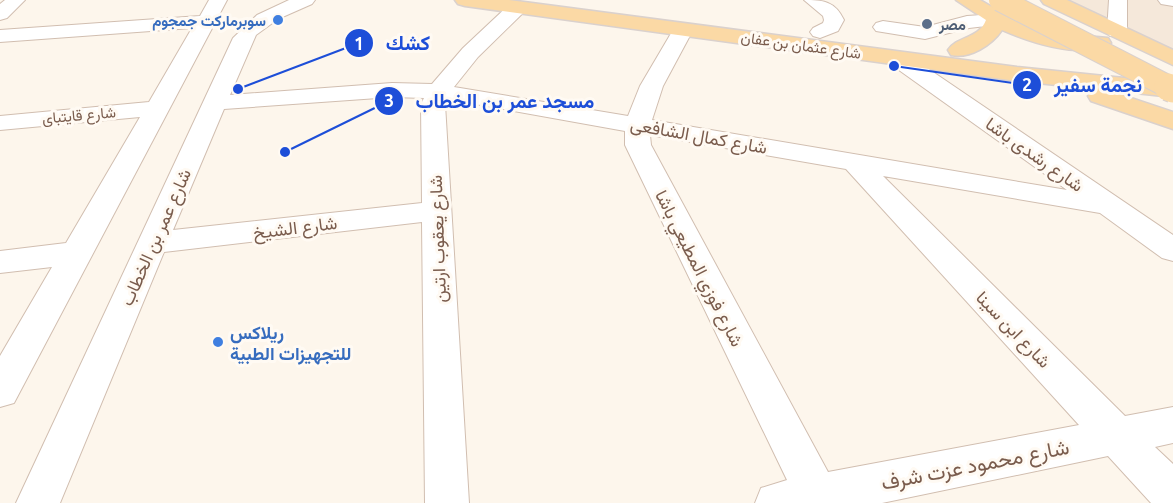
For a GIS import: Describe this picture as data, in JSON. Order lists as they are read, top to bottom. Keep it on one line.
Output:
{"streets":{"main road":["شارع عثمان بن عفان"],"street":["شارع قايتباى","شارع كمال الشافعى","شارع رشدى باشا","شارع الشيخ","شارع عمر بن الخطاب","شارع يعقوب ارتين","شارع فوزي المطيعي باشا","شارع ابن سينا","شارع محمود عزت شرف"]},"crossings":[["شارع عثمان بن عفان","شارع رشدى باشا"],["شارع كمال الشافعى","شارع رشدى باشا"],["شارع كمال الشافعى","شارع عمر بن الخطاب"],["شارع كمال الشافعى","شارع يعقوب ارتين"],["شارع كمال الشافعى","شارع فوزي المطيعي باشا"],["شارع كمال الشافعى","شارع ابن سينا"],["شارع الشيخ","شارع عمر بن الخطاب"],["شارع الشيخ","شارع يعقوب ارتين"],["شارع فوزي المطيعي باشا","شارع محمود عزت شرف"],["شارع ابن سينا","شارع محمود عزت شرف"]],"places":["سوبرماركت جمجوم","مصر","نجمة سفير","كشك","مسجد عمر بن الخطاب","ريلاكس للتجهيزات الطبية"]}
